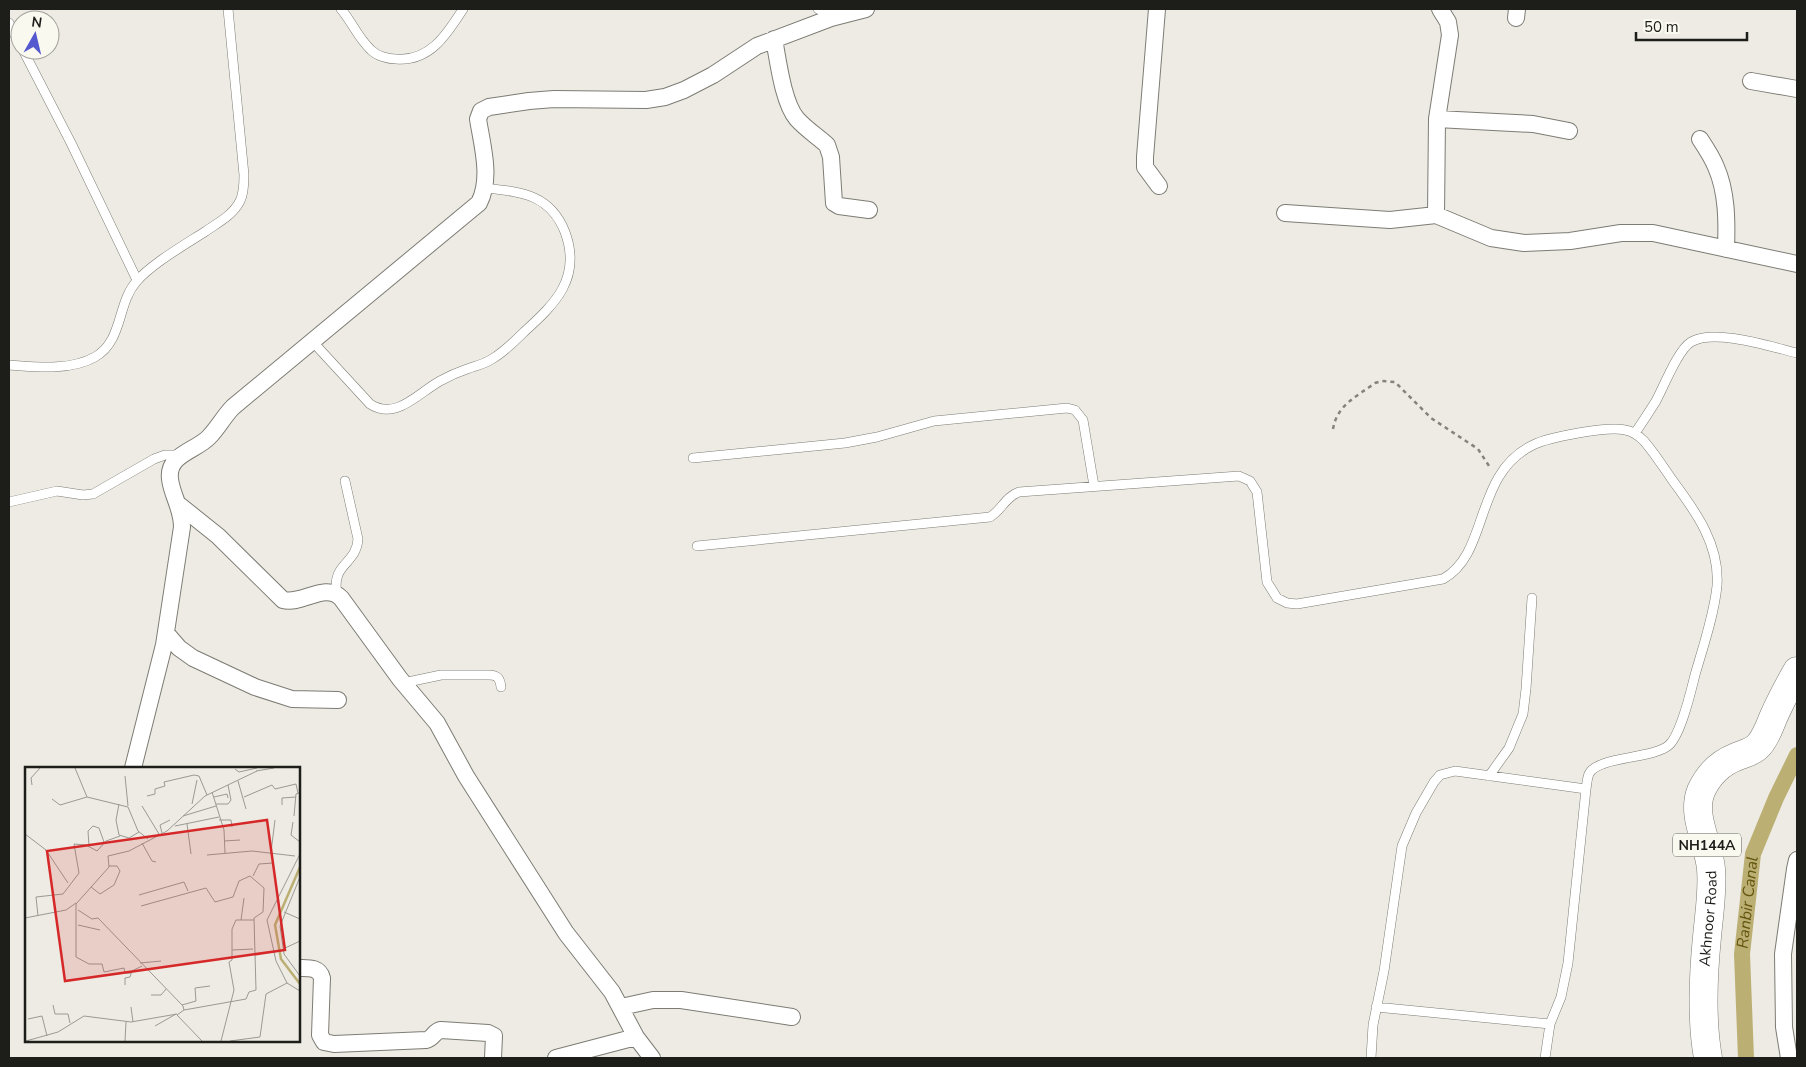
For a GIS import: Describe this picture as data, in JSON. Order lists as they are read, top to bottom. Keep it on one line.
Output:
{"streets":{"highway":["NH144A","Akhnoor Road"]},"water":["Ranbir Canal"],"scale_bar":"50 m","north":"top"}
